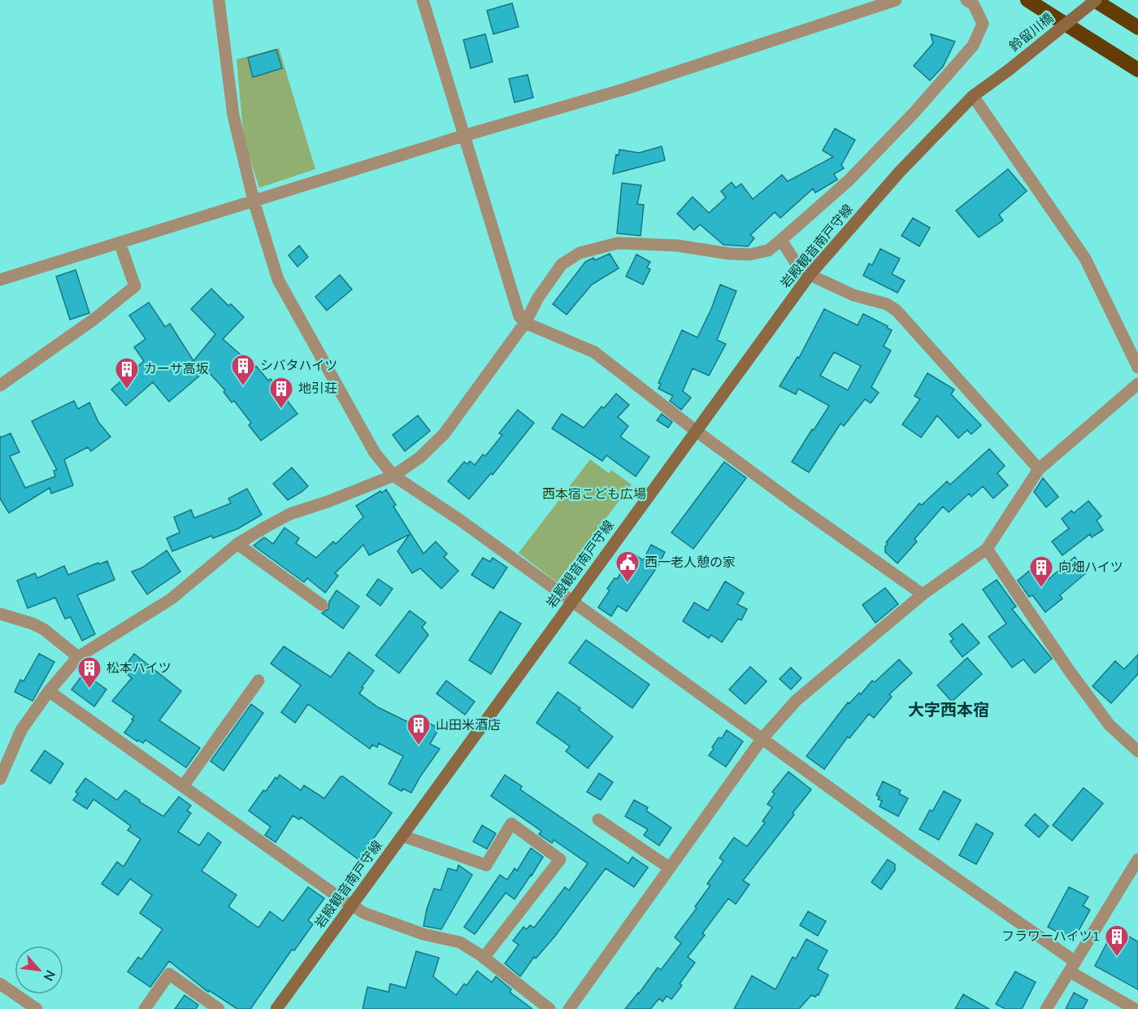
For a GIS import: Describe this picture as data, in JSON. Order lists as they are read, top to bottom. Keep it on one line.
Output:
{"streets":{"main road":["鈴留川橋","岩殿観音南戸守線"]},"crossings":[["鈴留川橋","岩殿観音南戸守線"]],"districts":["大字西本宿"],"parks":["西本宿こども広場"],"places":{"building":["シバタハイツ","カーサ高坂","地引荘","向畑ハイツ","松本ハイツ","山田米酒店","フラワーハイツ1"],"public building":["西一老人憩の家"]},"north":"bottom right"}
